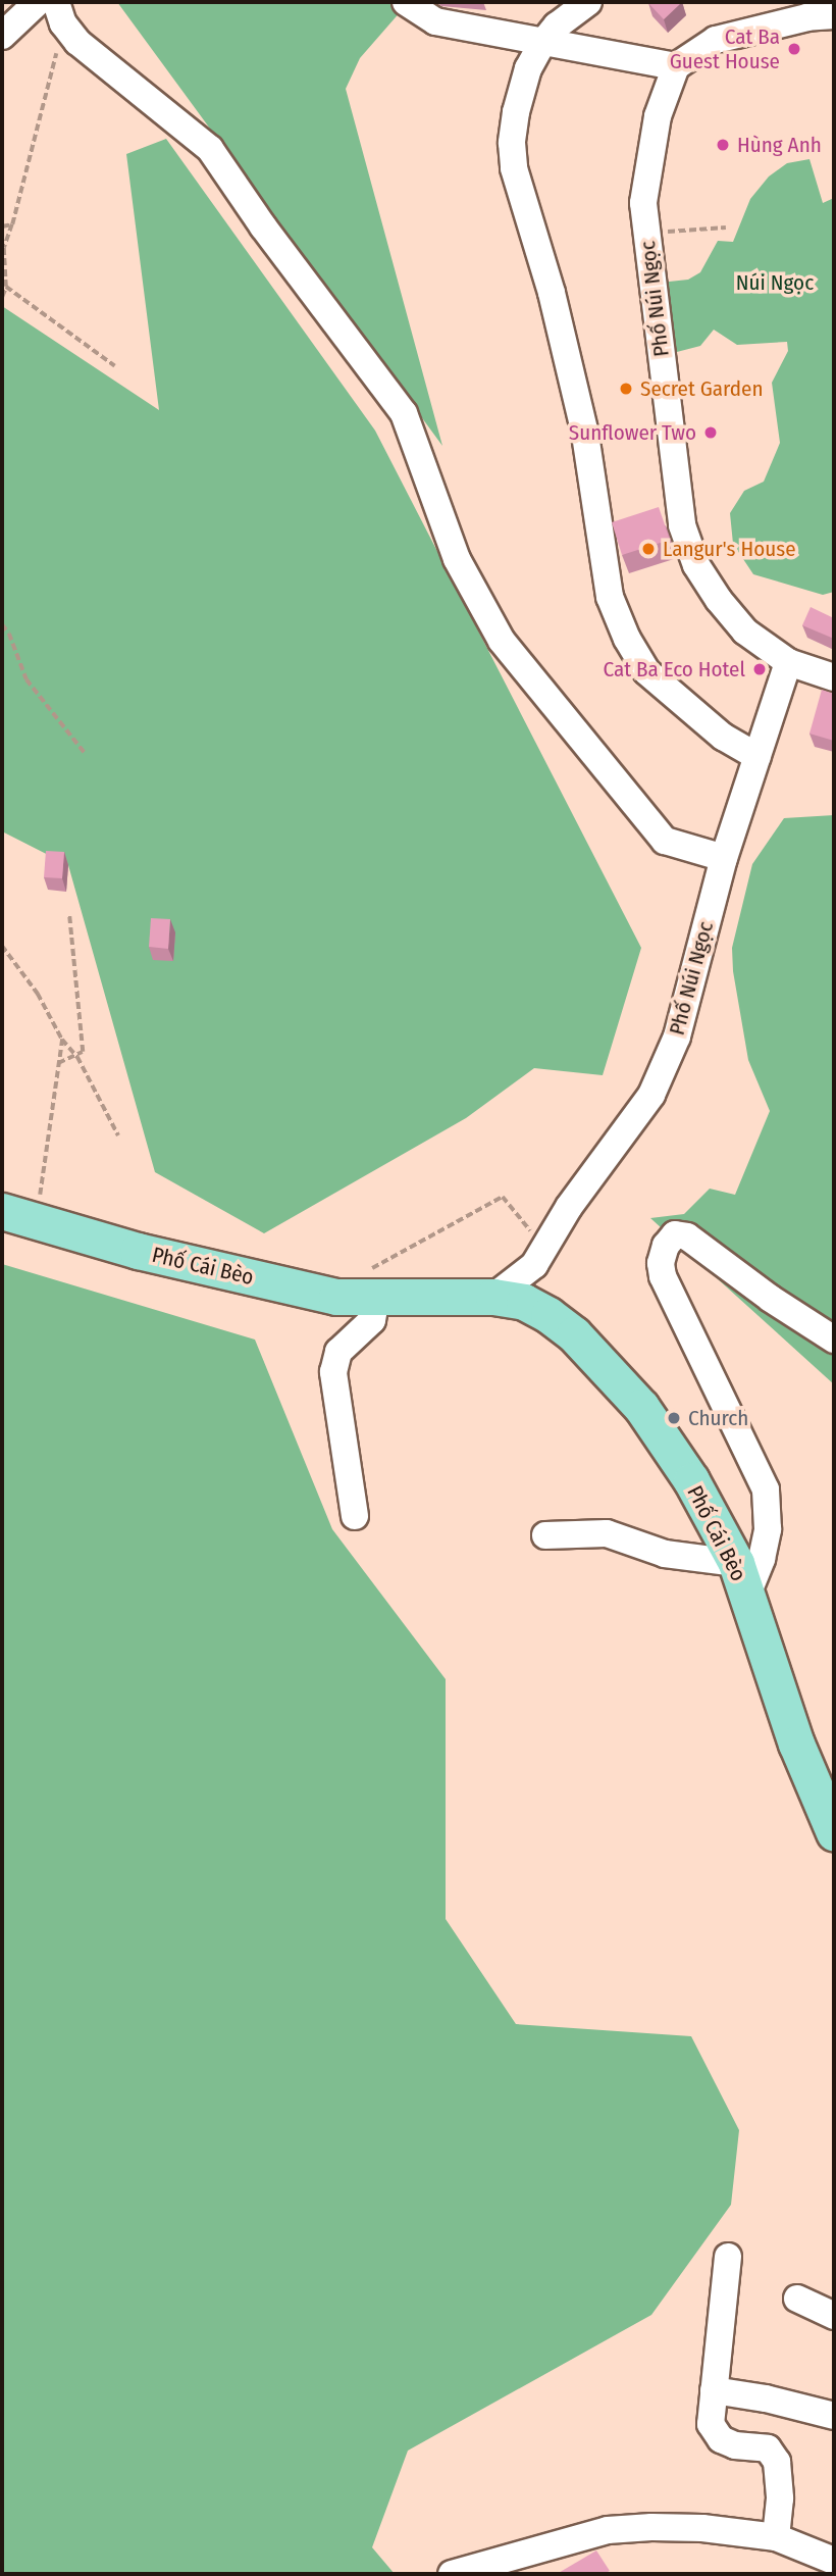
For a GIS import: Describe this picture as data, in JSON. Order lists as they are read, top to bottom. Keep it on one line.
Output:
{"streets":{"main road":["Phố Cái Bèo"],"street":["Phố Núi Ngọc"]},"parks":["Núi Ngọc"],"places":["Cat Ba Guest House","Hùng Anh","Secret Garden","Sunflower Two","Langur's House","Cat Ba Eco Hotel","Church"]}
